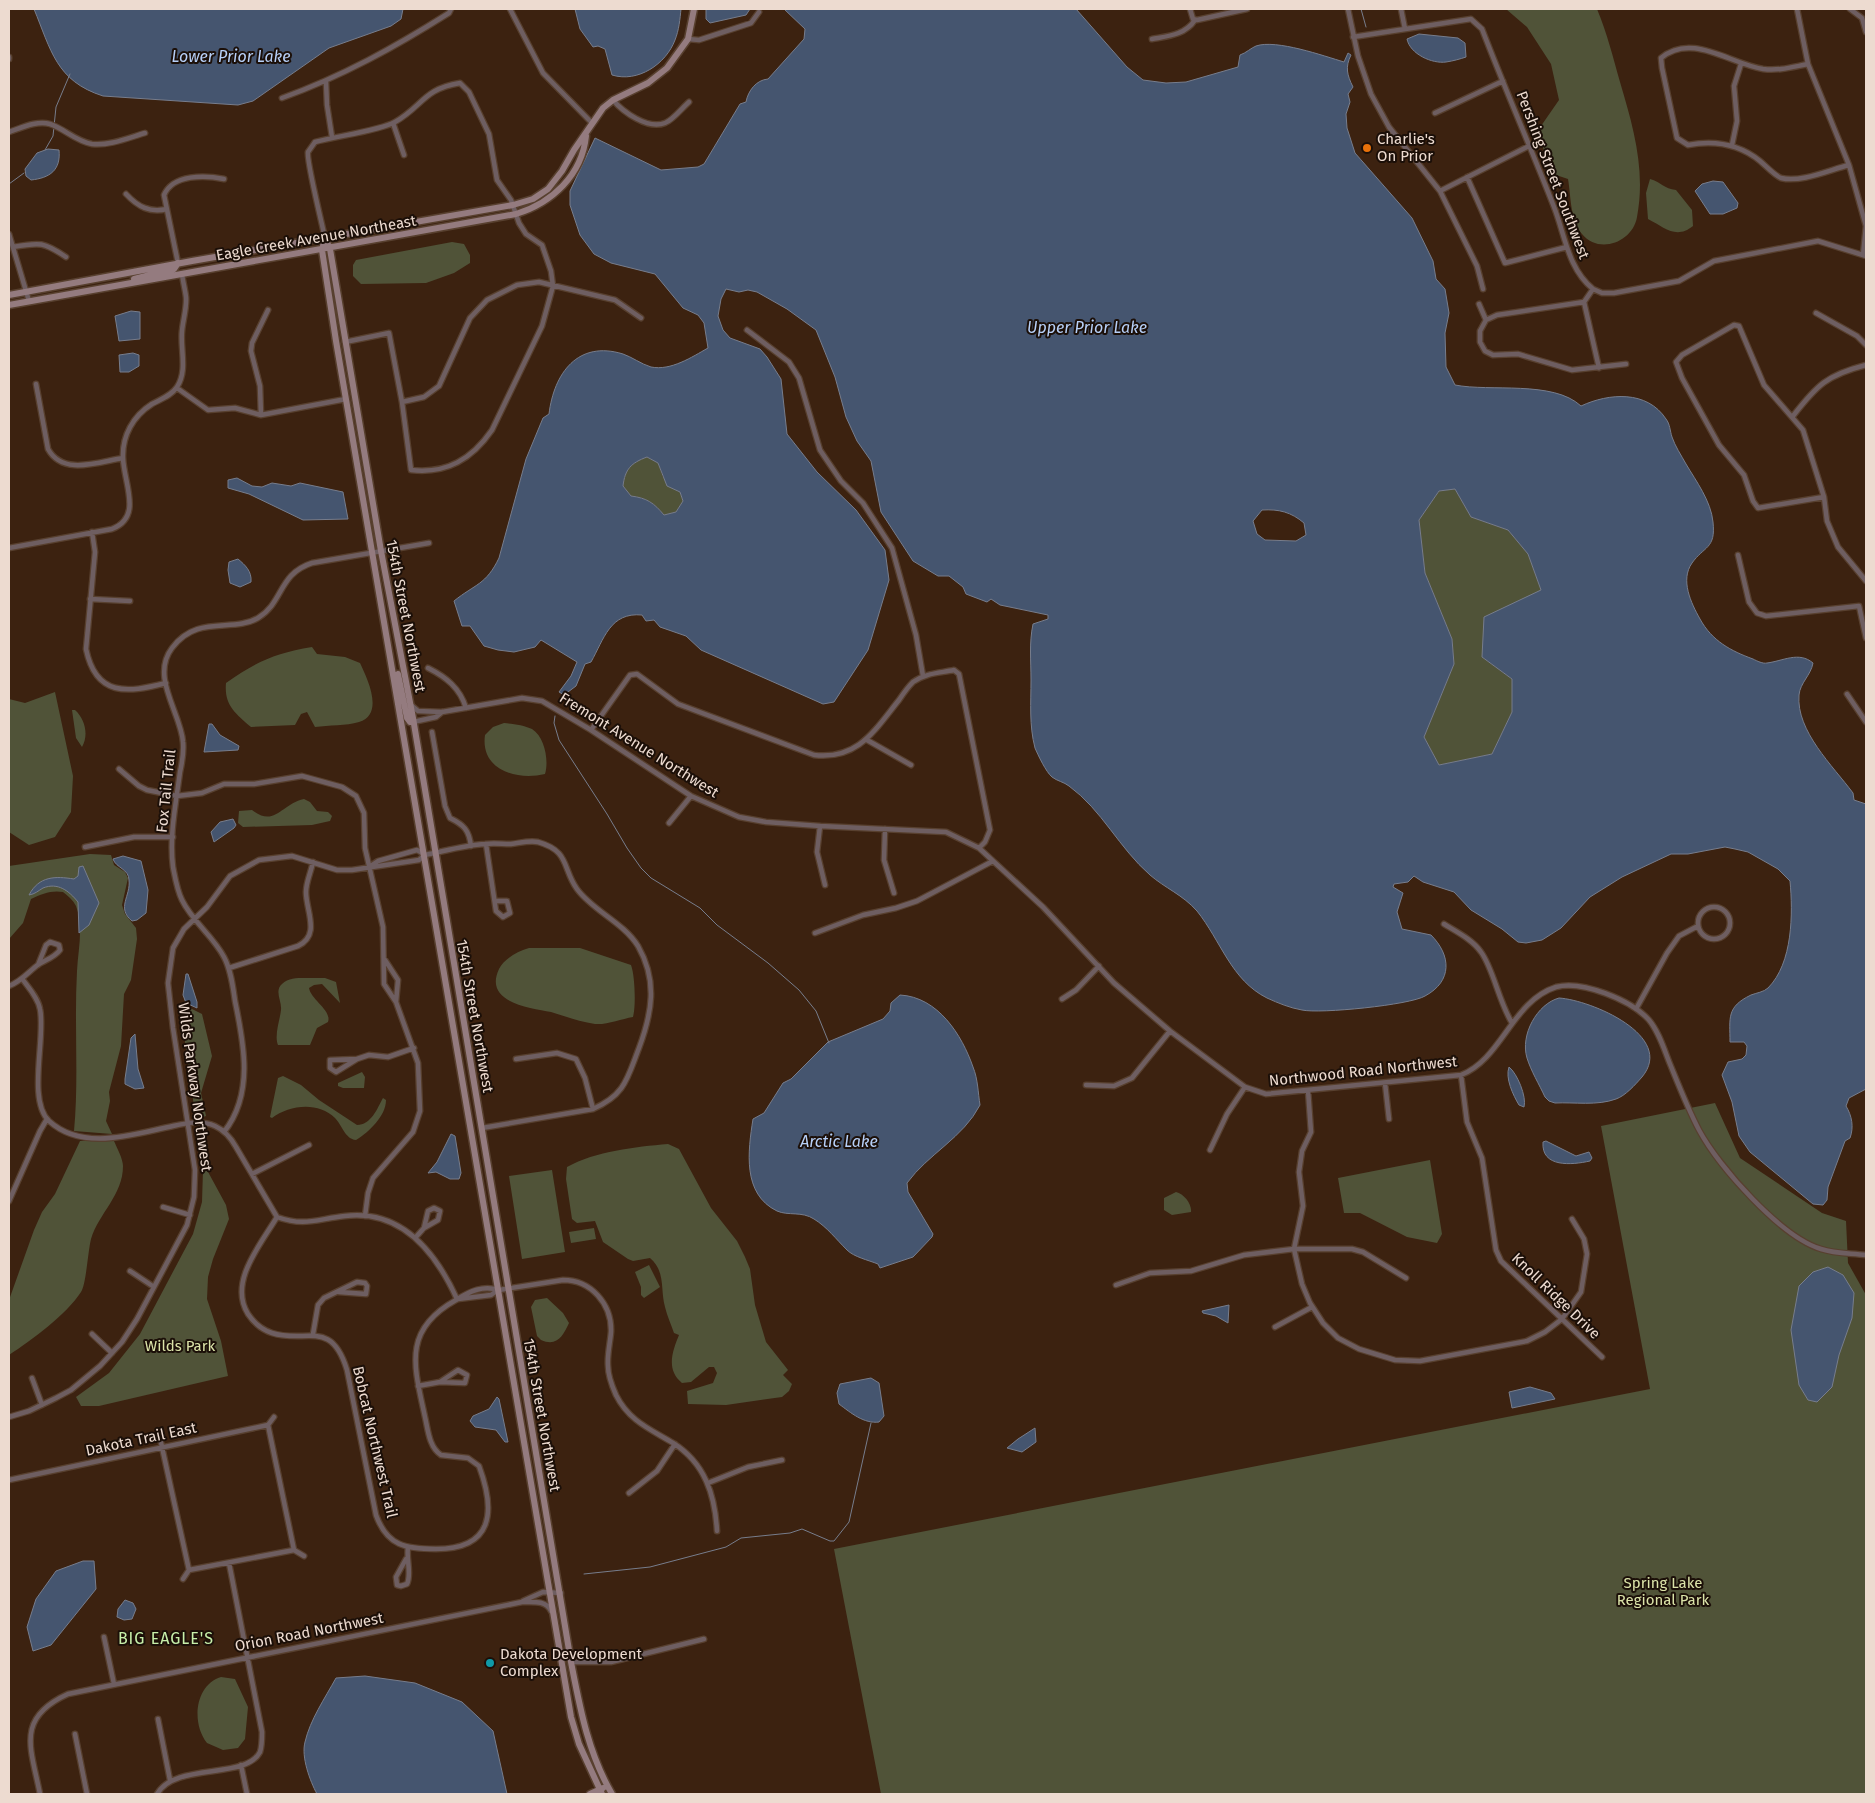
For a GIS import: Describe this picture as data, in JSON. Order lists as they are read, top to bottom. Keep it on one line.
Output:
{"streets":{"street":["Pershing Street Southwest","Eagle Creek Avenue Northeast","154th Street Northwest","Fremont Avenue Northwest","Fox Tail Trail","Northwood Road Northwest","Wilds Parkway Northwest","Knoll Ridge Drive","Dakota Trail East","Bobcat Northwest Trail","Orion Road Northwest"]},"crossings":[["Eagle Creek Avenue Northeast","154th Street Northwest"],["154th Street Northwest","Fremont Avenue Northwest"],["154th Street Northwest","Fox Tail Trail"],["154th Street Northwest","Wilds Parkway Northwest"],["154th Street Northwest","Orion Road Northwest"],["Fremont Avenue Northwest","Northwood Road Northwest"],["Fox Tail Trail","Wilds Parkway Northwest"],["Northwood Road Northwest","Knoll Ridge Drive"]],"districts":["BIG EAGLE'S"],"water":["Lower Prior Lake","Upper Prior Lake","Arctic Lake"],"parks":["Wilds Park","Spring Lake Regional Park"],"places":["Charlie's On Prior","Dakota Development Complex"]}
